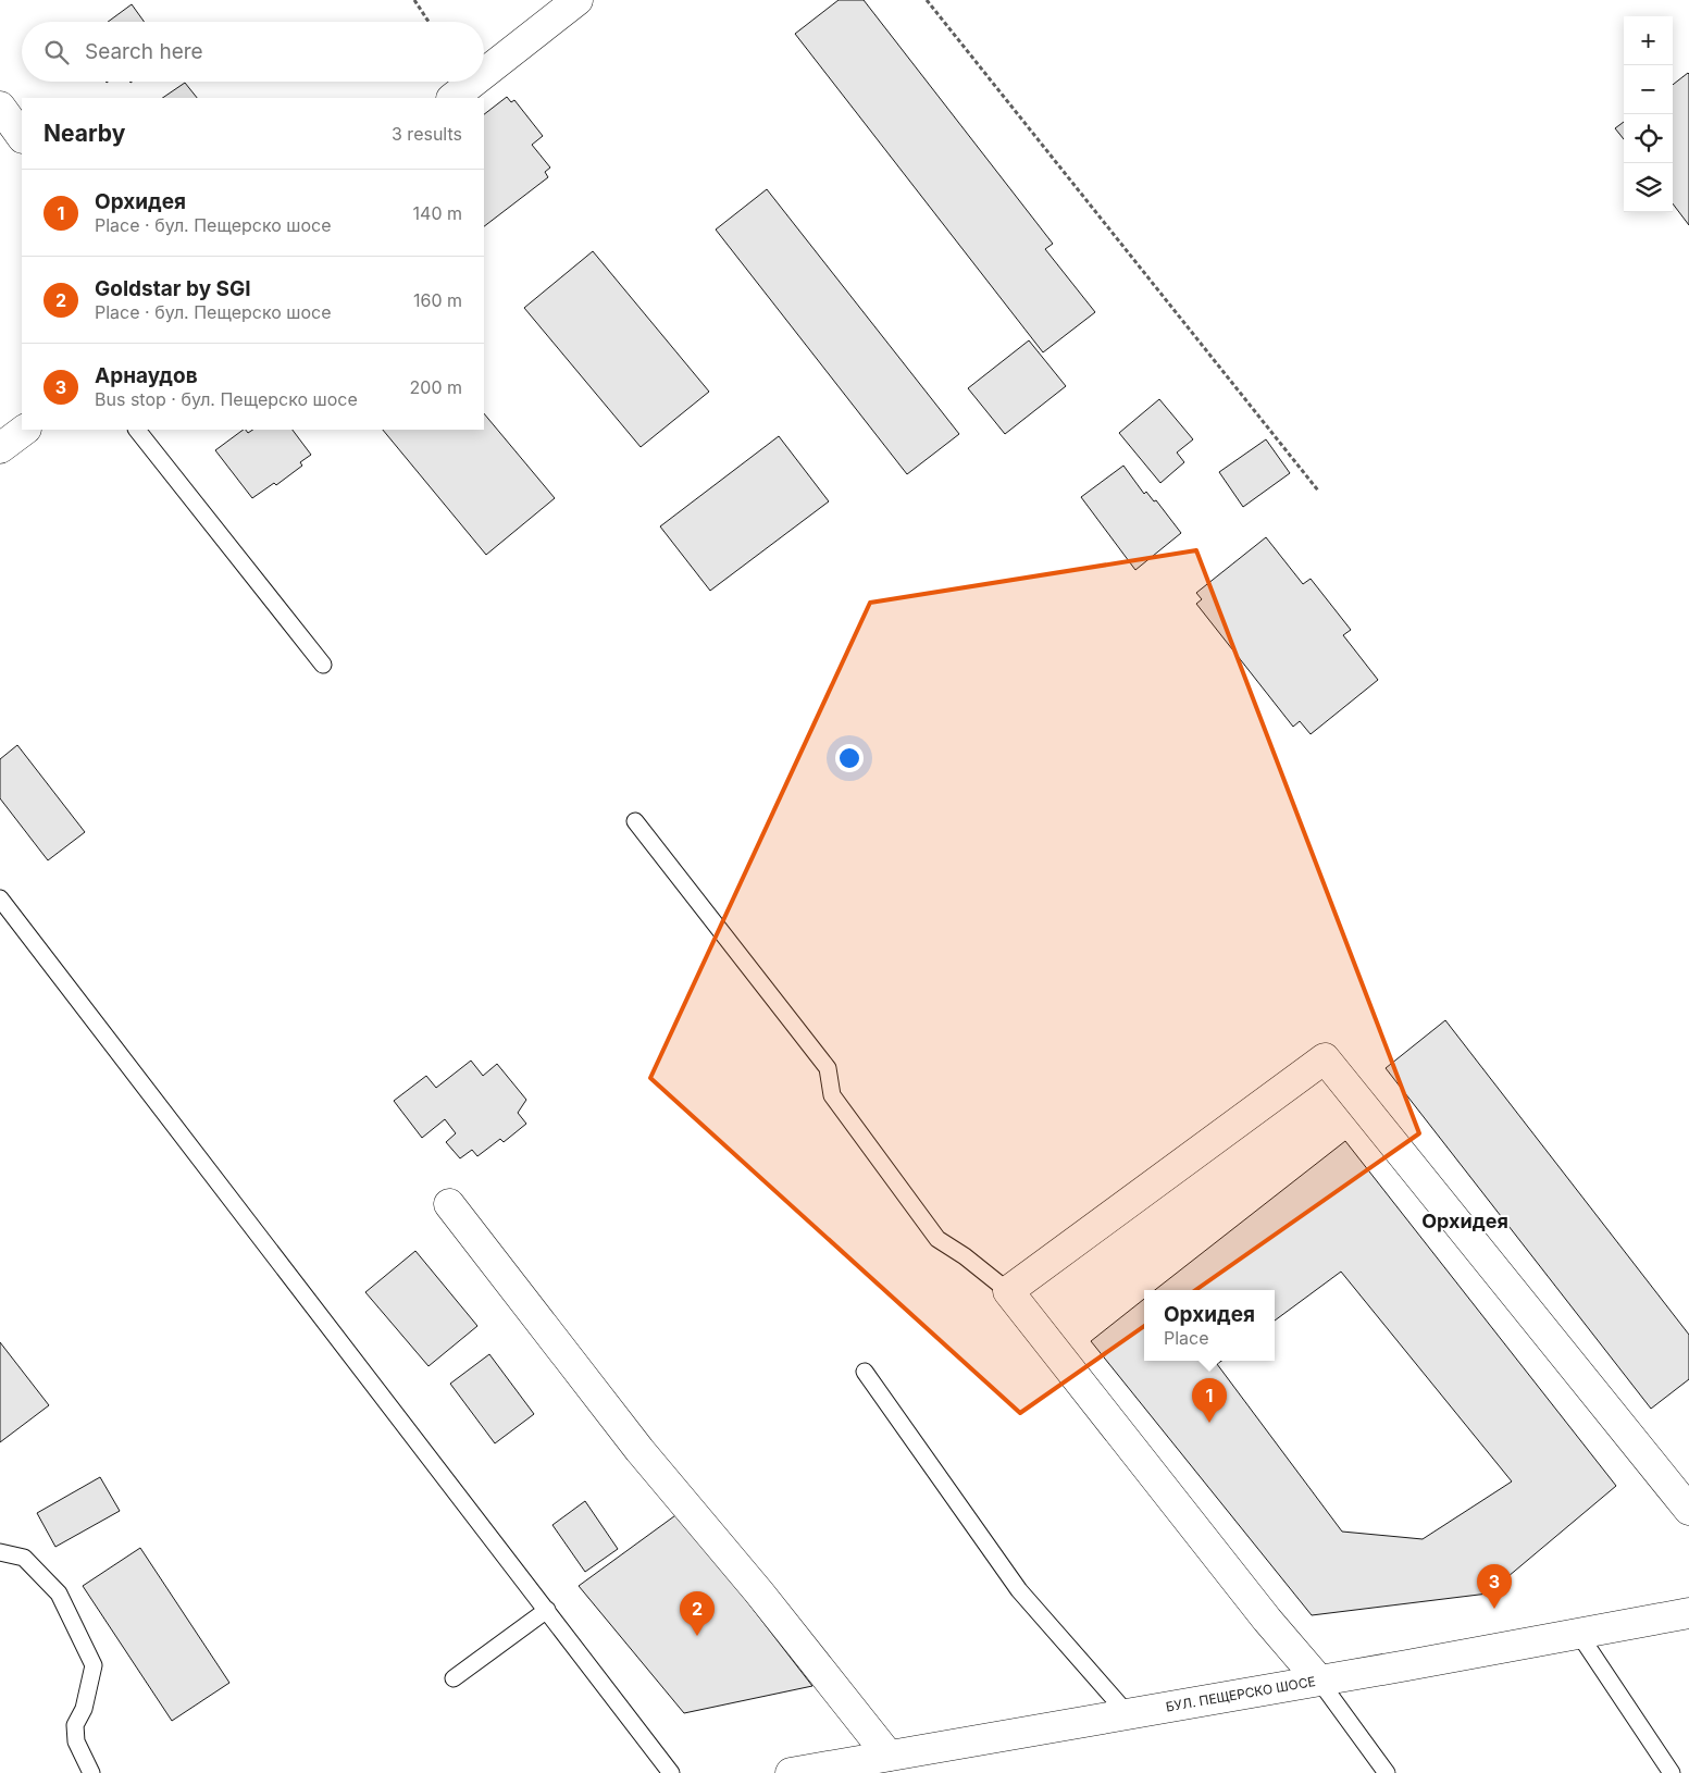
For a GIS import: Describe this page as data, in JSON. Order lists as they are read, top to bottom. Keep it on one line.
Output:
{"streets":{"street":["БУЛ. ПЕЩЕРСКО ШОСЕ"]},"districts":["Орхидея"],"page":{"map_buttons":["+","−"],"search":"Search here","heading":["Nearby","3 results"],"list":[{"mark":"1","name":"Орхидея","note":"Place · бул. Пещерско шосе","value":"140 m"},{"mark":"2","name":"Goldstar by SGI","note":"Place · бул. Пещерско шосе","value":"160 m"},{"mark":"3","name":"Арнаудов","note":"Bus stop · бул. Пещерско шосе","value":"200 m"}],"popup":["Орхидея","Place"],"pins":["1","3","2"]}}
